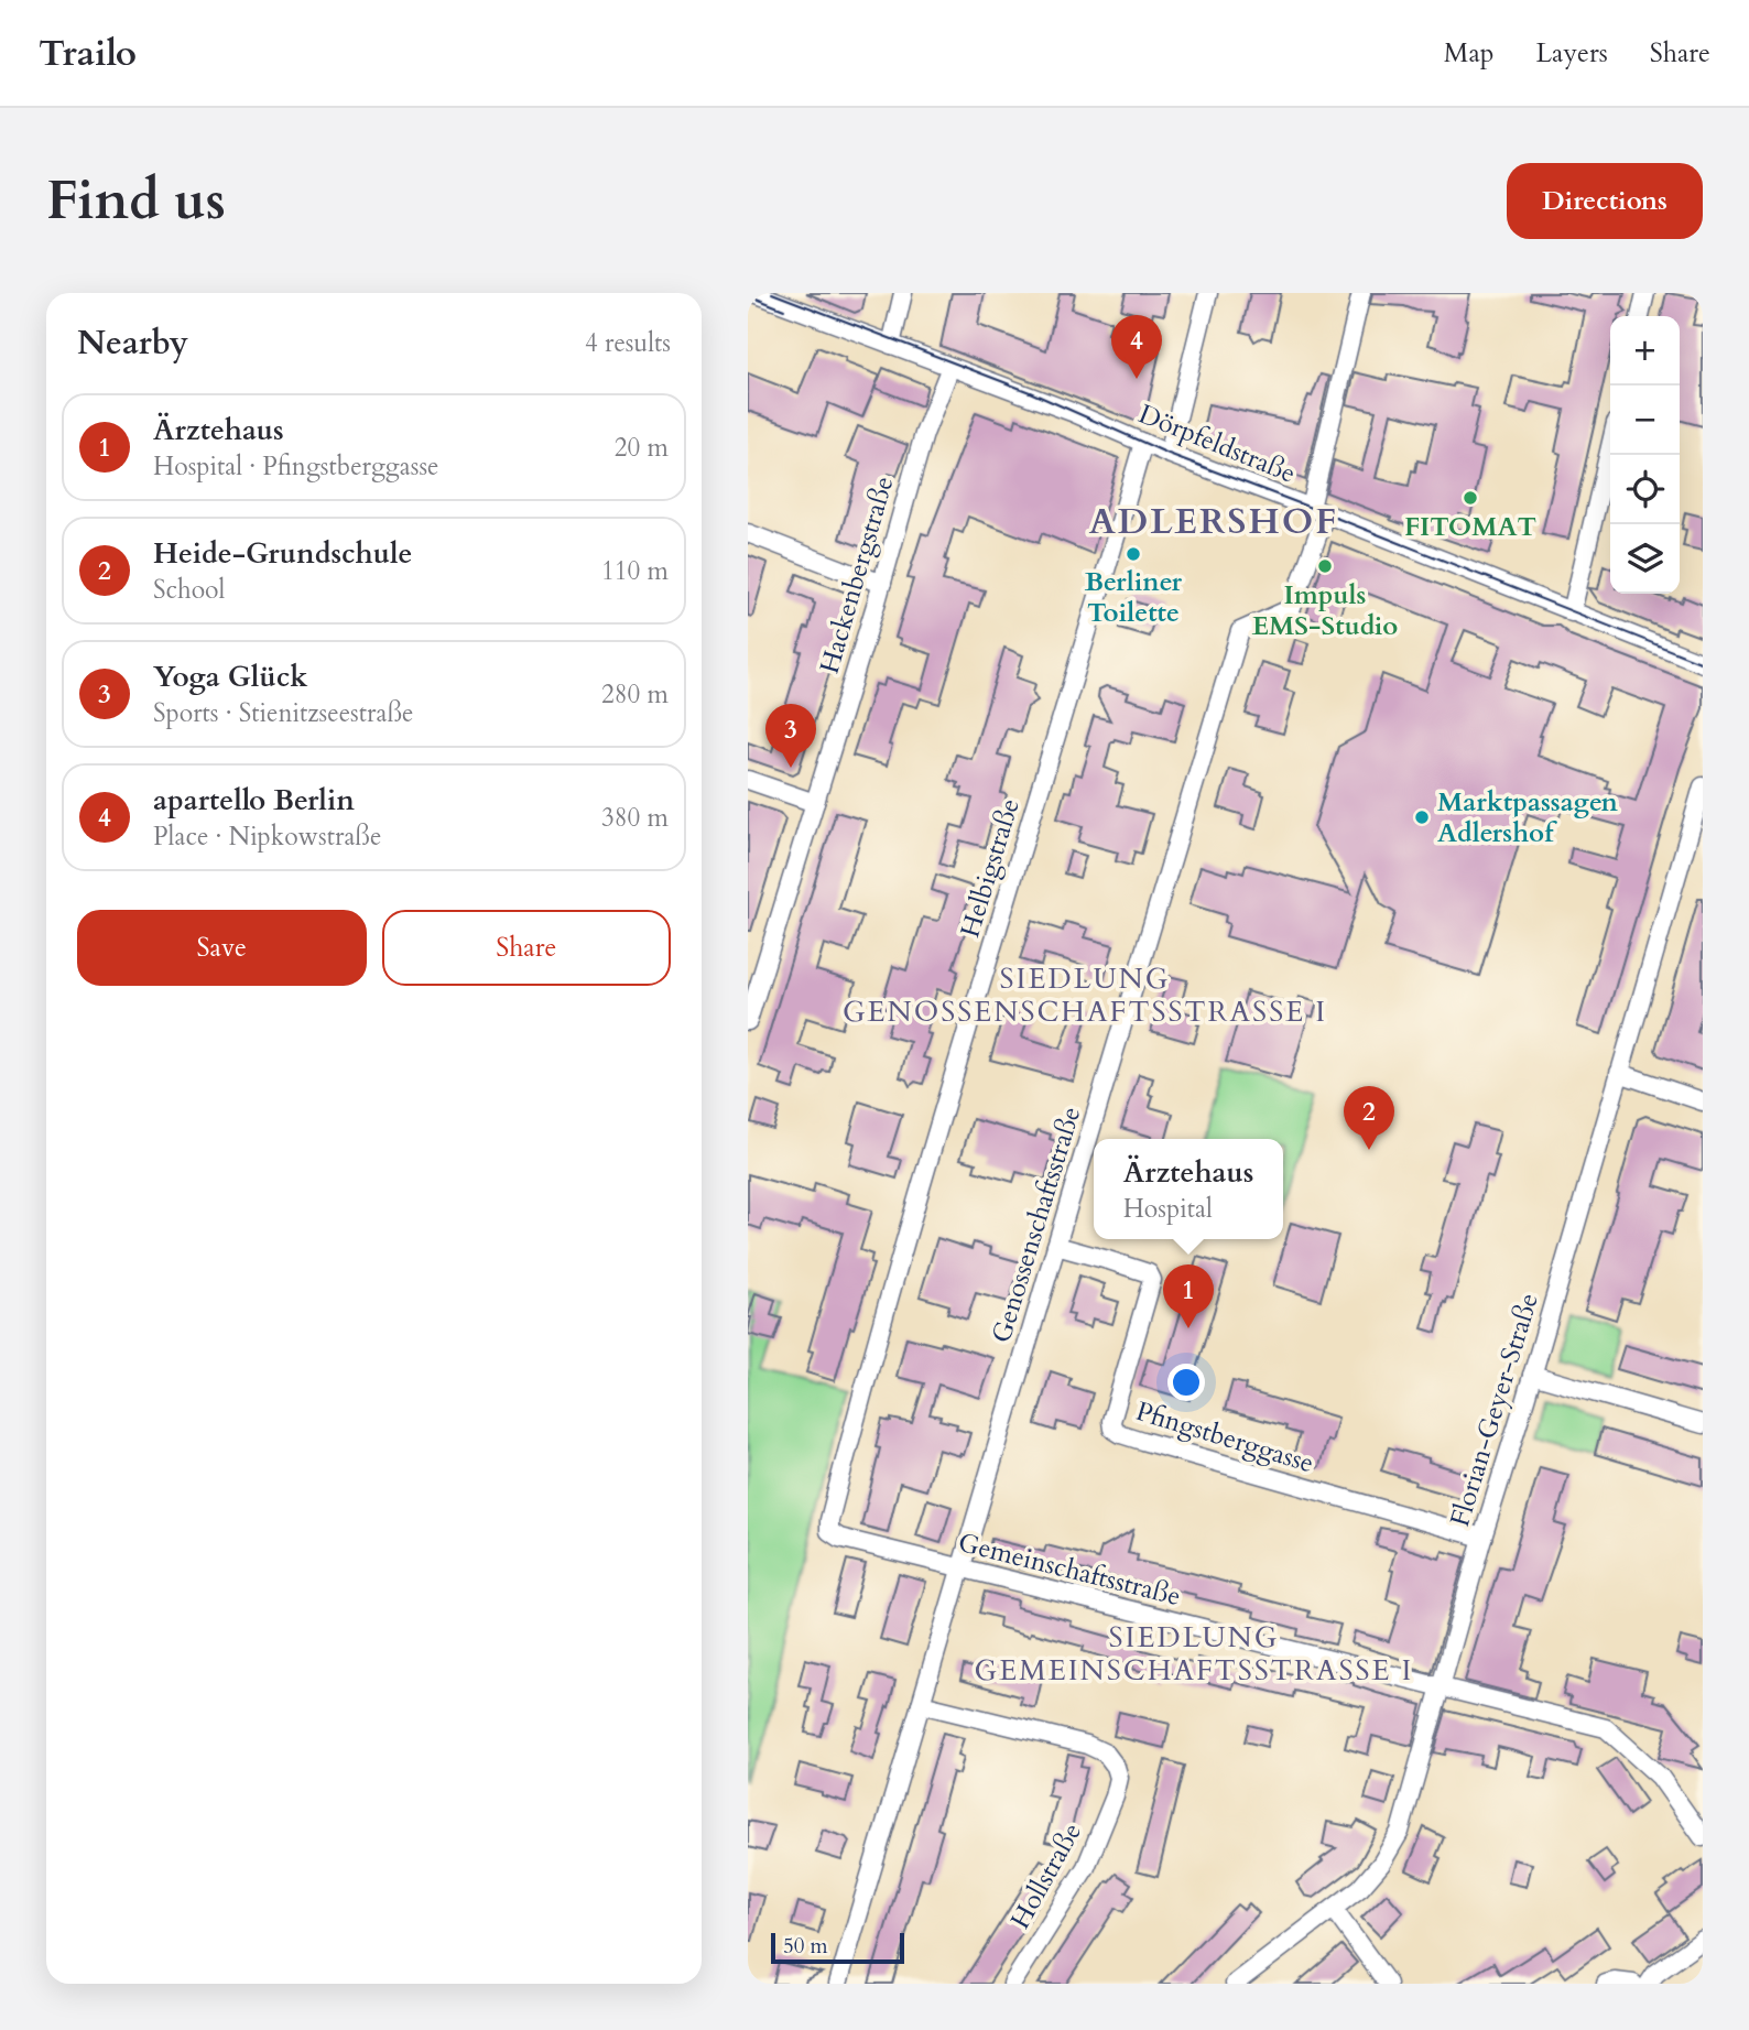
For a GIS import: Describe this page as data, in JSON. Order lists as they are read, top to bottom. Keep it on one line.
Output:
{"streets":{"street":["Dörpfeldstraße","Hackenbergstraße","Helbigstraße","Genossenschaftsstraße","Florian-Geyer-Straße","Pfingstberggasse","Gemeinschaftsstraße","Hollstraße"]},"crossings":[["Dörpfeldstraße","Hackenbergstraße"],["Dörpfeldstraße","Helbigstraße"],["Dörpfeldstraße","Genossenschaftsstraße"],["Helbigstraße","Gemeinschaftsstraße"],["Genossenschaftsstraße","Pfingstberggasse"],["Genossenschaftsstraße","Gemeinschaftsstraße"],["Genossenschaftsstraße","Hollstraße"],["Florian-Geyer-Straße","Pfingstberggasse"],["Florian-Geyer-Straße","Gemeinschaftsstraße"]],"districts":["ADLERSHOF","SIEDLUNG GENOSSENSCHAFTSSTRASSE I","SIEDLUNG GEMEINSCHAFTSSTRASSE I"],"places":["FITOMAT","Berliner Toilette","Impuls EMS-Studio","Marktpassagen Adlershof"],"scale_bar":"50 m","page":{"header":"Trailo","nav":["Map","Layers","Share"],"buttons":["Directions",["Save","Share"]],"title":"Find us","heading":["Nearby","4 results"],"pins":["4","3","2","1"],"map_buttons":["+","−"],"list":[{"mark":"1","name":"Ärztehaus","note":"Hospital · Pfingstberggasse","value":"20 m"},{"mark":"2","name":"Heide-Grundschule","note":"School","value":"110 m"},{"mark":"3","name":"Yoga Glück","note":"Sports · Stienitzseestraße","value":"280 m"},{"mark":"4","name":"apartello Berlin","note":"Place · Nipkowstraße","value":"380 m"}],"popup":["Ärztehaus","Hospital"],"scale":"50 m"}}
